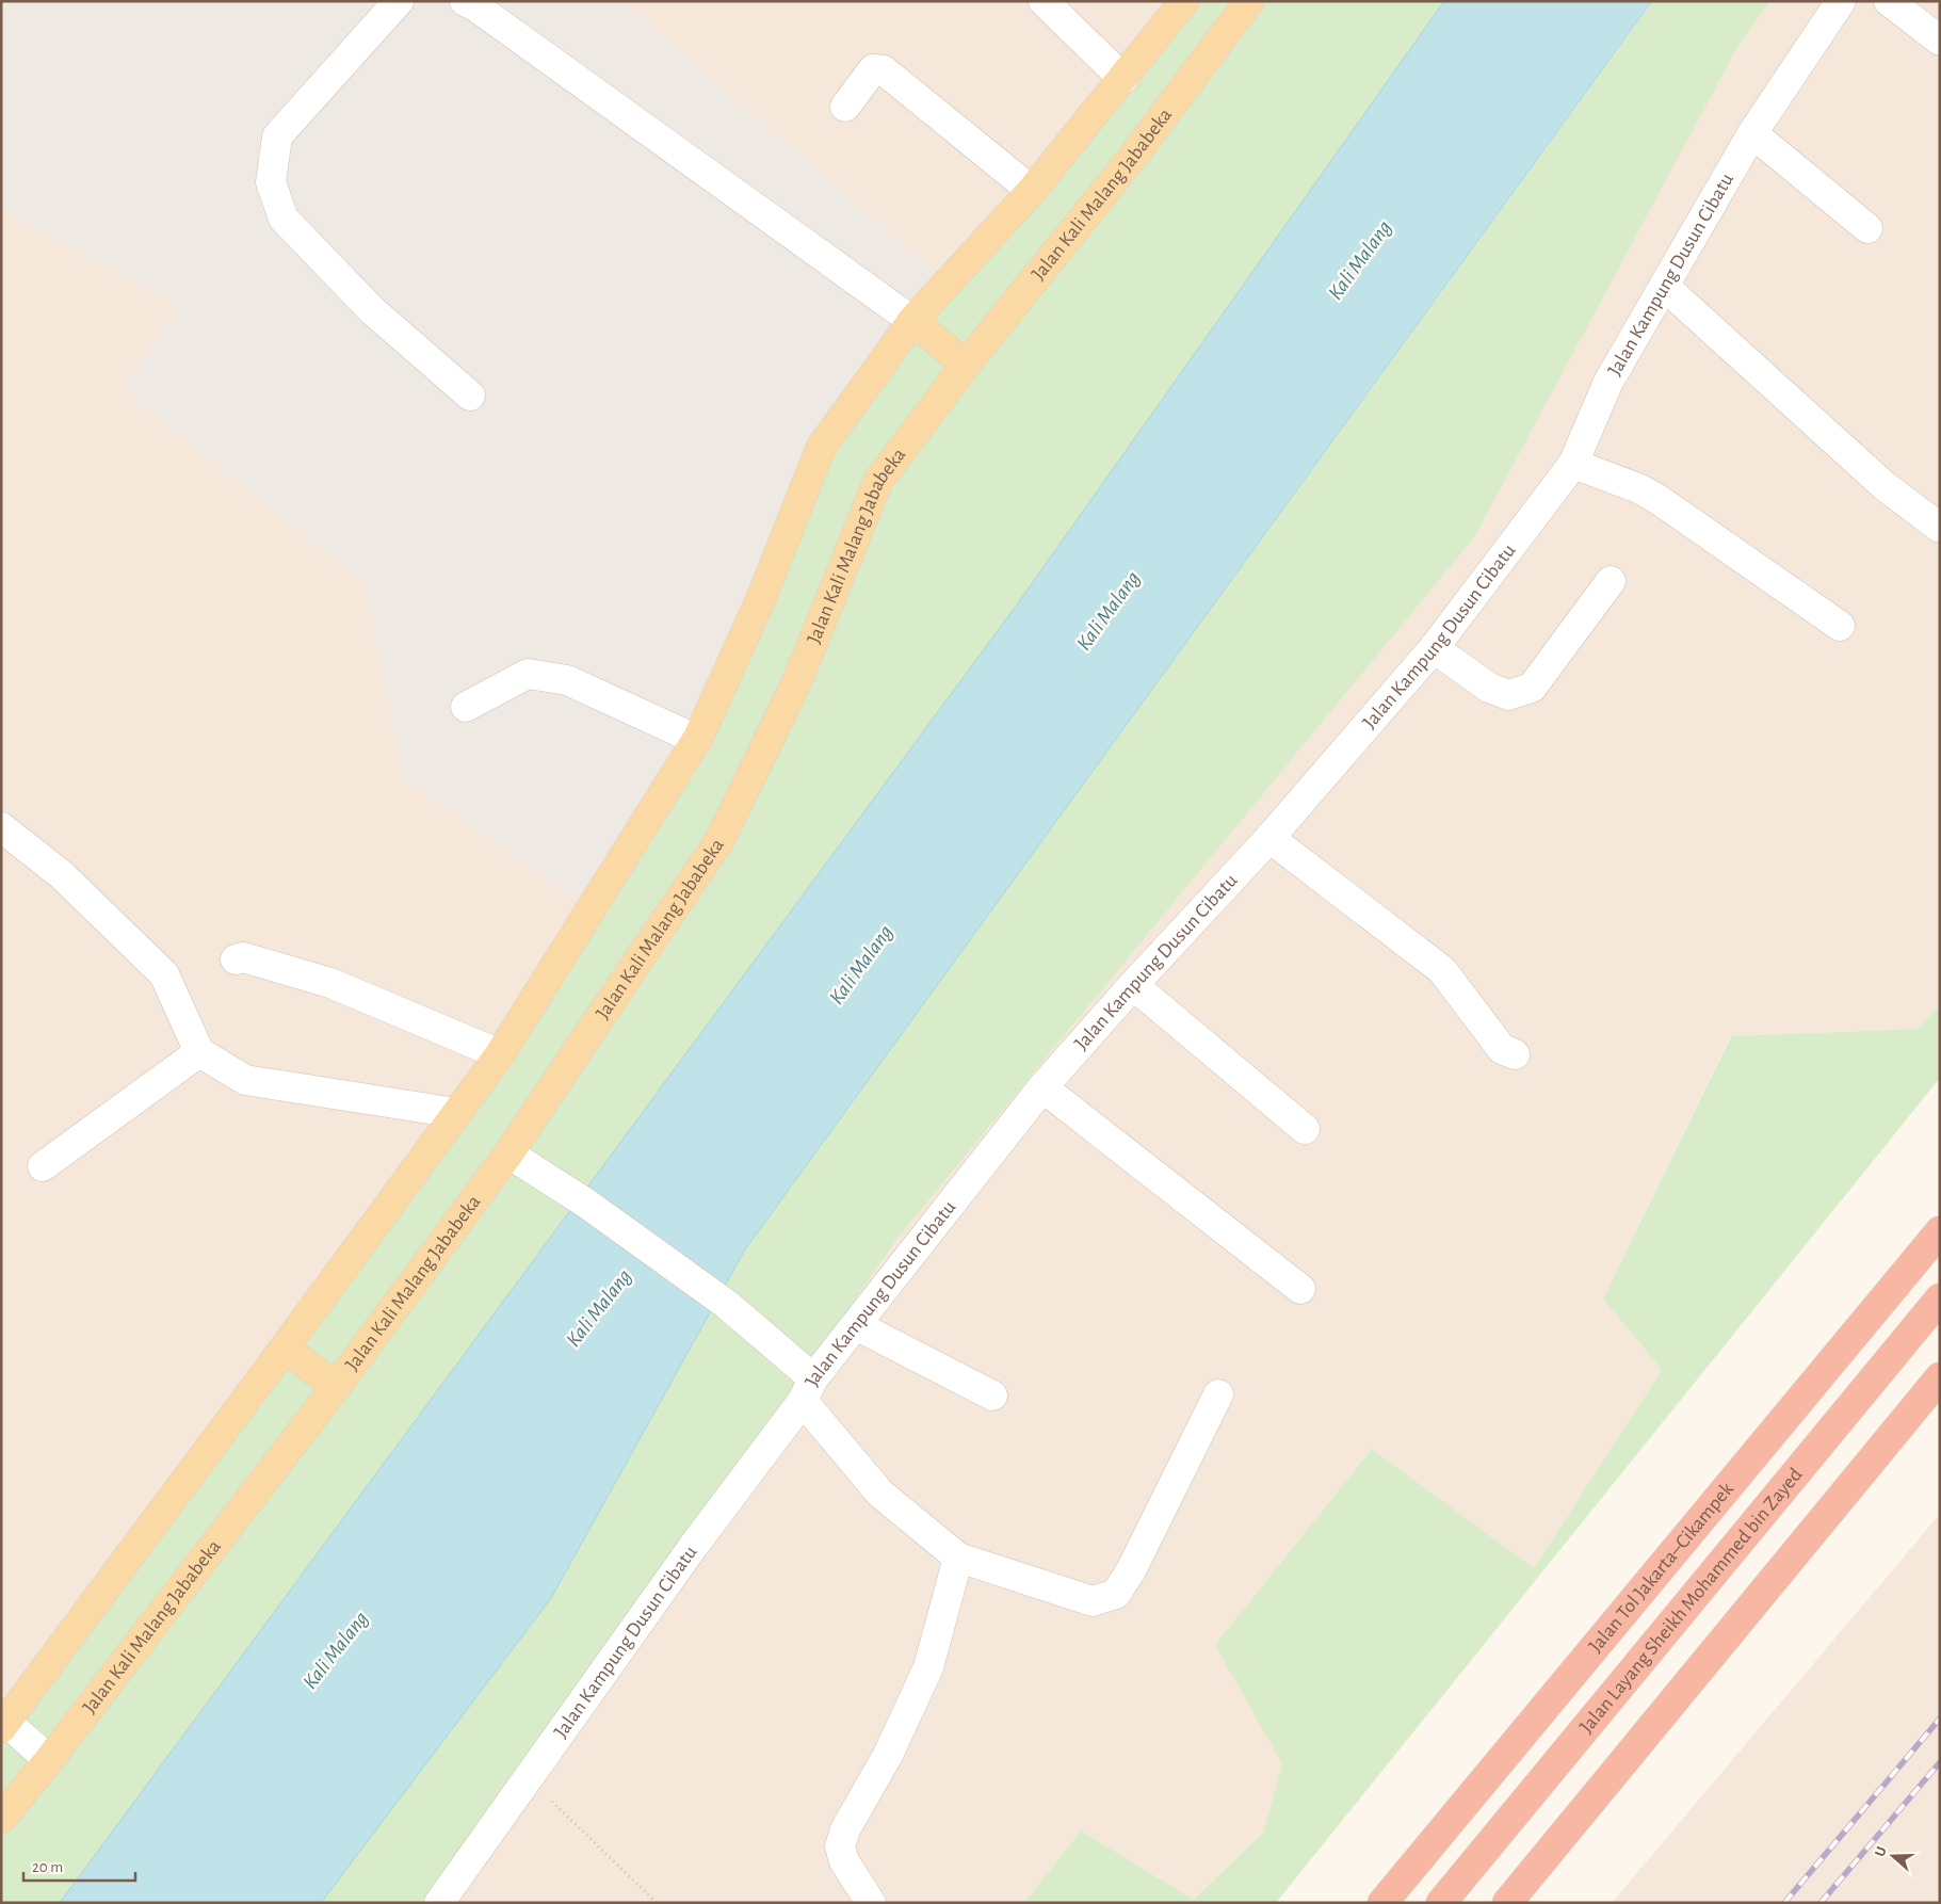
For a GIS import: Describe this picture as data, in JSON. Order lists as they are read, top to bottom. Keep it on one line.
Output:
{"streets":{"highway":["Jalan Tol Jakarta–Cikampek","Jalan Layang Sheikh Mohammed bin Zayed"],"main road":["Jalan Kali Malang Jababeka"],"street":["Jalan Kampung Dusun Cibatu"]},"water":["Kali Malang"],"scale_bar":"20 m","north":"left"}
